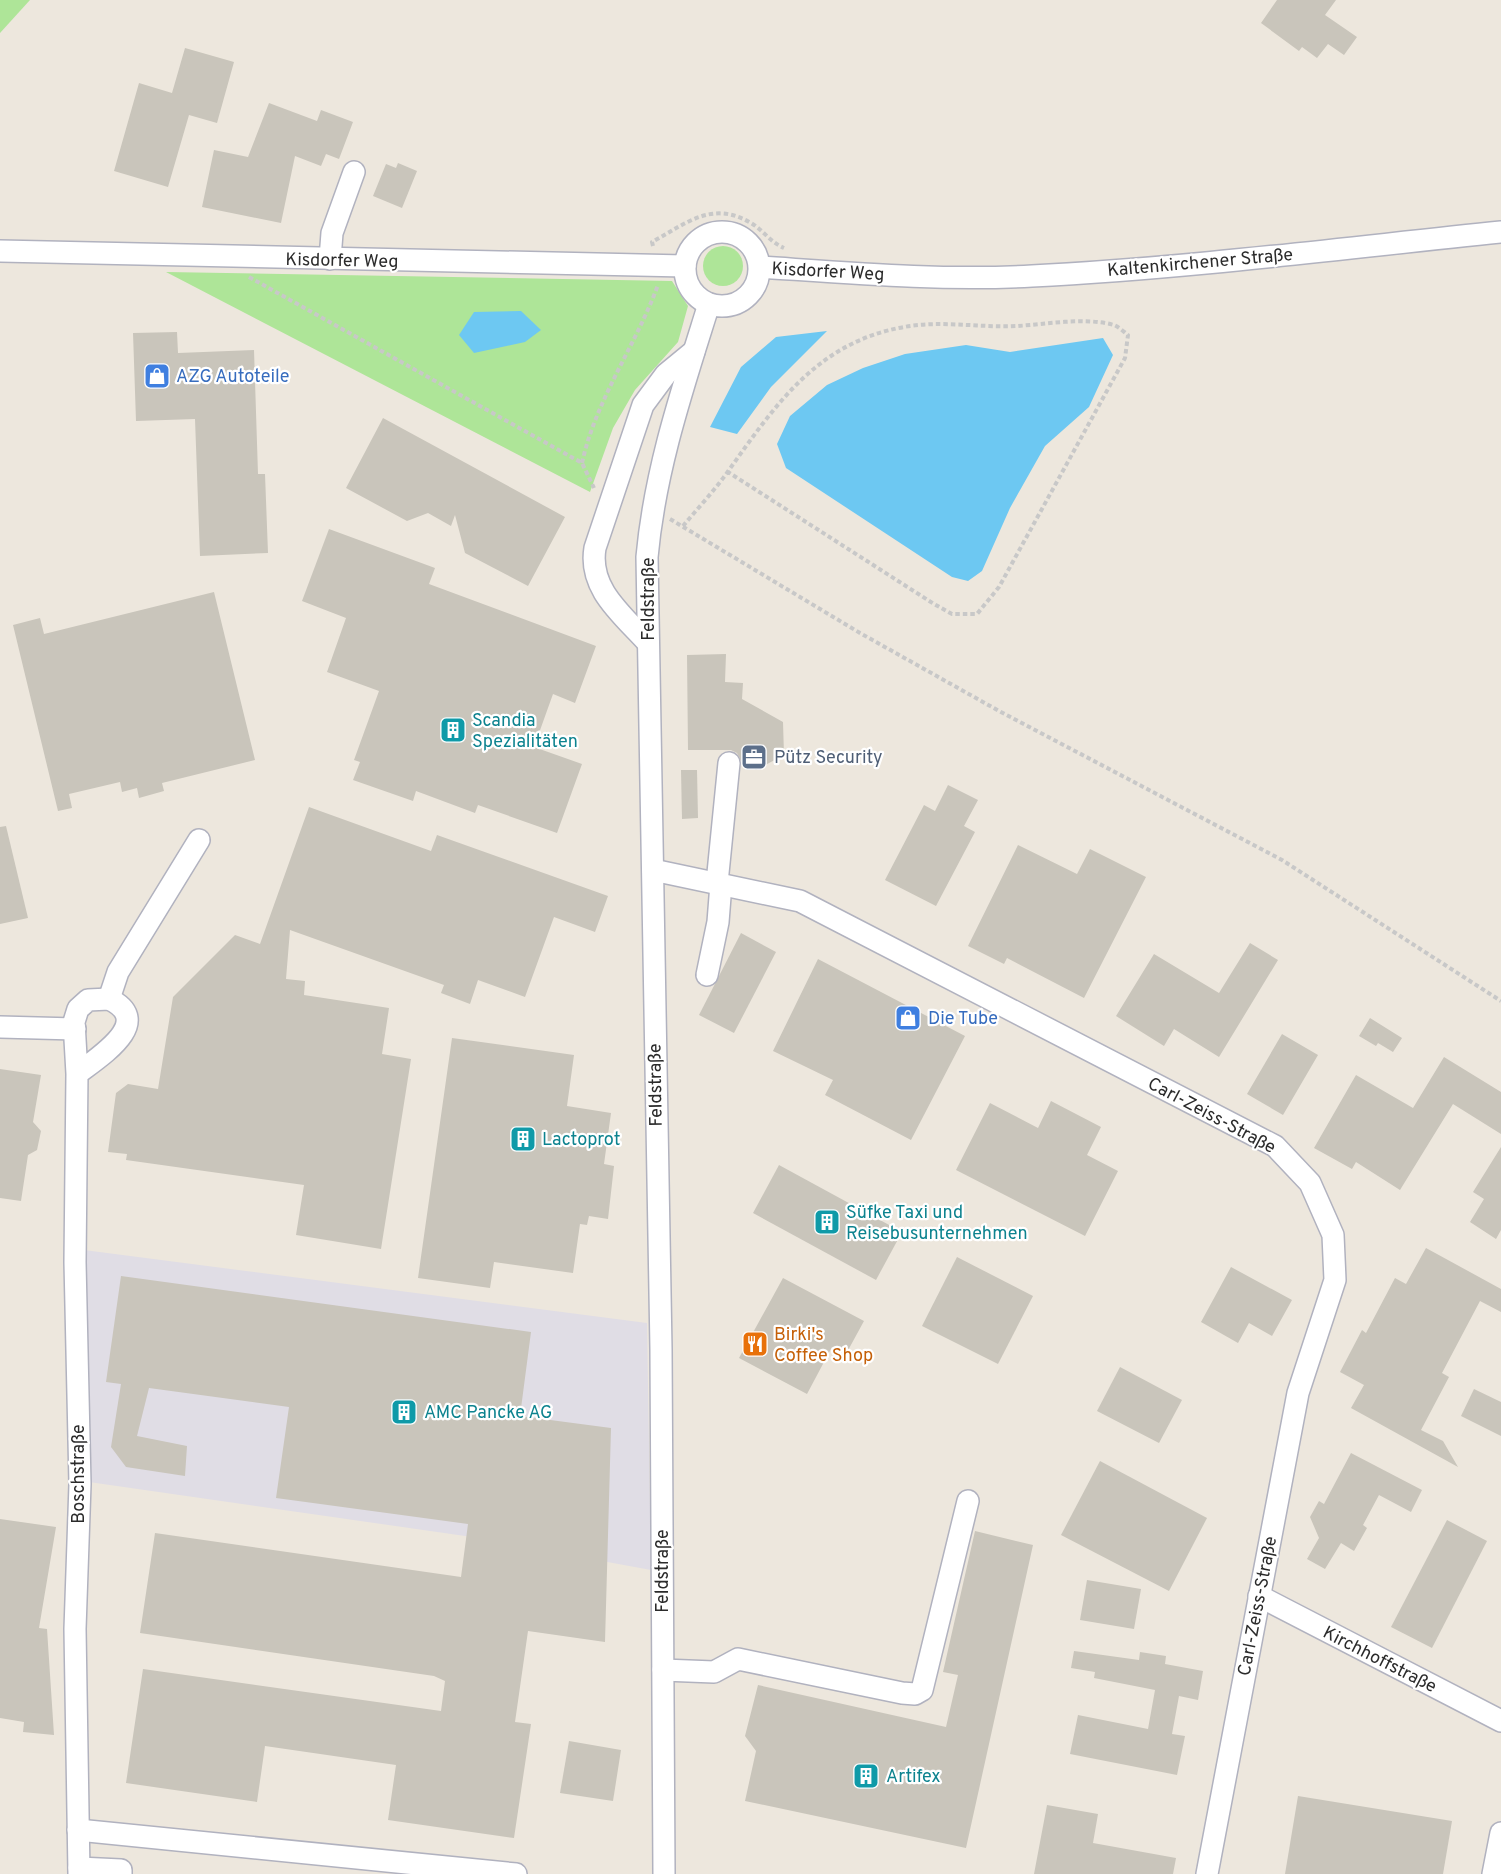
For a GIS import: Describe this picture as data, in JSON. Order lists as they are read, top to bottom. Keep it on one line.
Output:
{"streets":{"street":["Kisdorfer Weg","Kaltenkirchener Straße","Feldstraße","Carl-Zeiss-Straße","Boschstraße","Kirchhoffstraße"]},"crossings":[["Kisdorfer Weg","Kaltenkirchener Straße"],["Kisdorfer Weg","Feldstraße"],["Feldstraße","Carl-Zeiss-Straße"],["Carl-Zeiss-Straße","Kirchhoffstraße"]],"places":{"shop":["AZG Autoteile","Die Tube"],"building":["Scandia Spezialitäten","Lactoprot","Süfke Taxi und Reisebusunternehmen","AMC Pancke AG","Artifex"],"office":["Pütz Security"],"restaurant":["Birki's Coffee Shop"]}}
